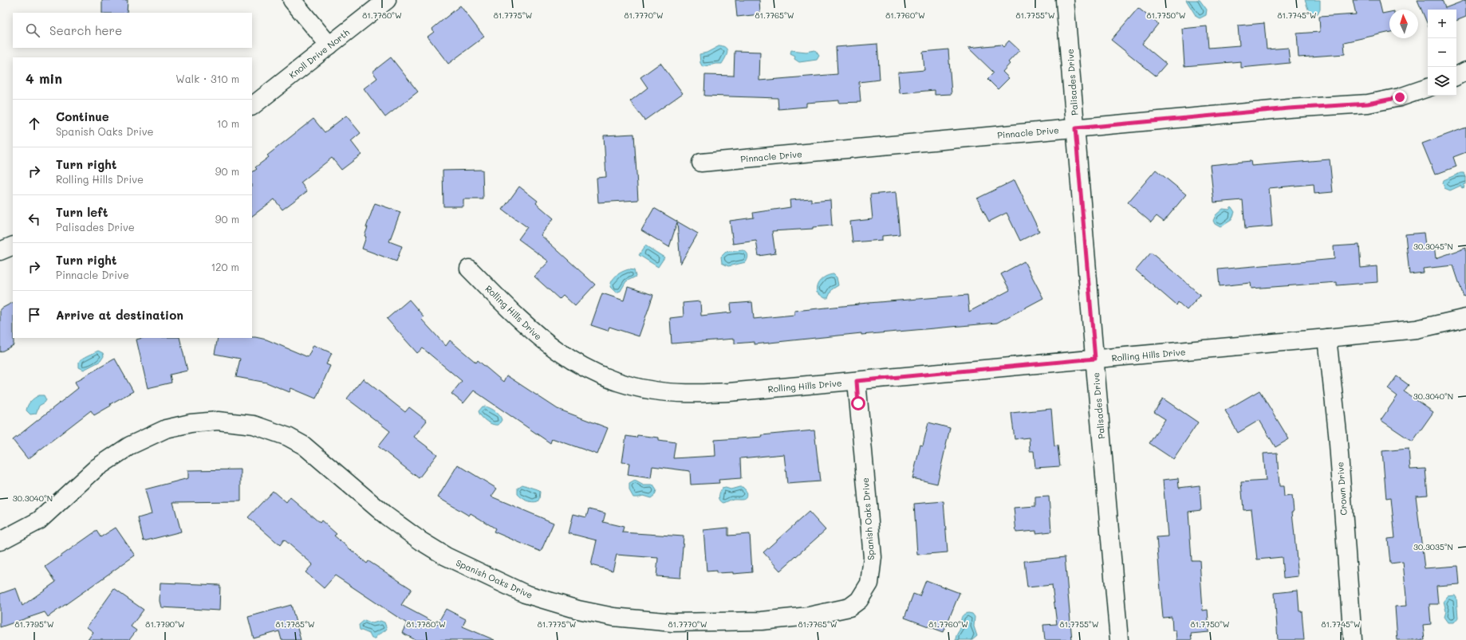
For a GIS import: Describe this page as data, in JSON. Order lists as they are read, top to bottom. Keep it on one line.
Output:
{"streets":{"street":["Knoll Drive North","Palisades Drive","Pinnacle Drive","Rolling Hills Drive","Crown Drive","Spanish Oaks Drive"]},"crossings":[["Palisades Drive","Pinnacle Drive"],["Palisades Drive","Rolling Hills Drive"],["Rolling Hills Drive","Crown Drive"],["Rolling Hills Drive","Spanish Oaks Drive"]],"north":"top","page":{"map_buttons":["+","−"],"search":"Search here","heading":["4 min","Walk · 310 m"],"list":[["Continue","Spanish Oaks Drive","10 m"],["Turn right","Rolling Hills Drive","90 m"],["Turn left","Palisades Drive","90 m"],["Turn right","Pinnacle Drive","120 m"],"Arrive at destination"]},"coordinates":["81.7780°W","81.7775°W","81.7770°W","81.7765°W","81.7760°W","81.7755°W","81.7750°W","81.7745°W","30.3045°N","30.3040°N","30.3035°N","81.7795°W","81.7790°W","81.7785°W"]}
